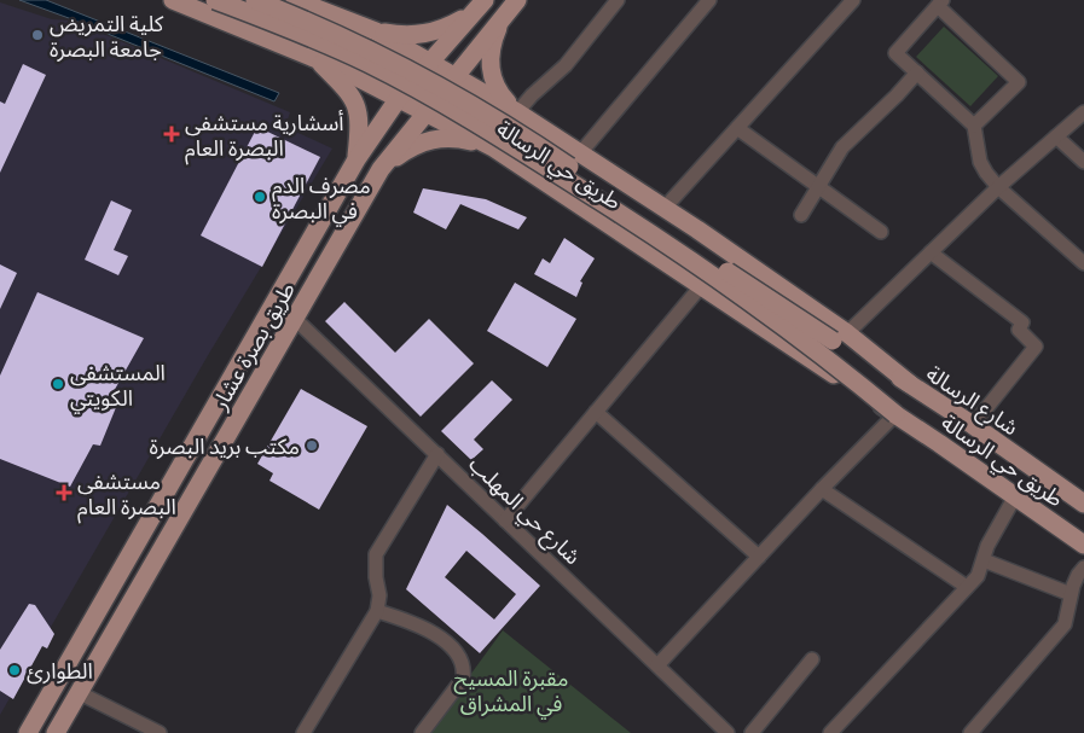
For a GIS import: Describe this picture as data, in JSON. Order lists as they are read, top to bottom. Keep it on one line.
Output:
{"streets":{"main road":["طريق حي الرسالة","طريق بصرة عشار","شارع الرسالة"],"street":["شارع حي المهلب"]},"crossings":[["طريق حي الرسالة","طريق بصرة عشار"],["طريق حي الرسالة","شارع الرسالة"],["طريق بصرة عشار","شارع حي المهلب"]],"parks":["مقبرة المسيح في المشراق"],"places":{"other":["كلية التمريض جامعة البصرة","مصرف الدم في البصرة","المستشفى الكويتي","مكتب بريد البصرة","الطوارئ"],"health":["أسشارية مستشفى البصرة العام","مستشفى البصرة العام"]}}
